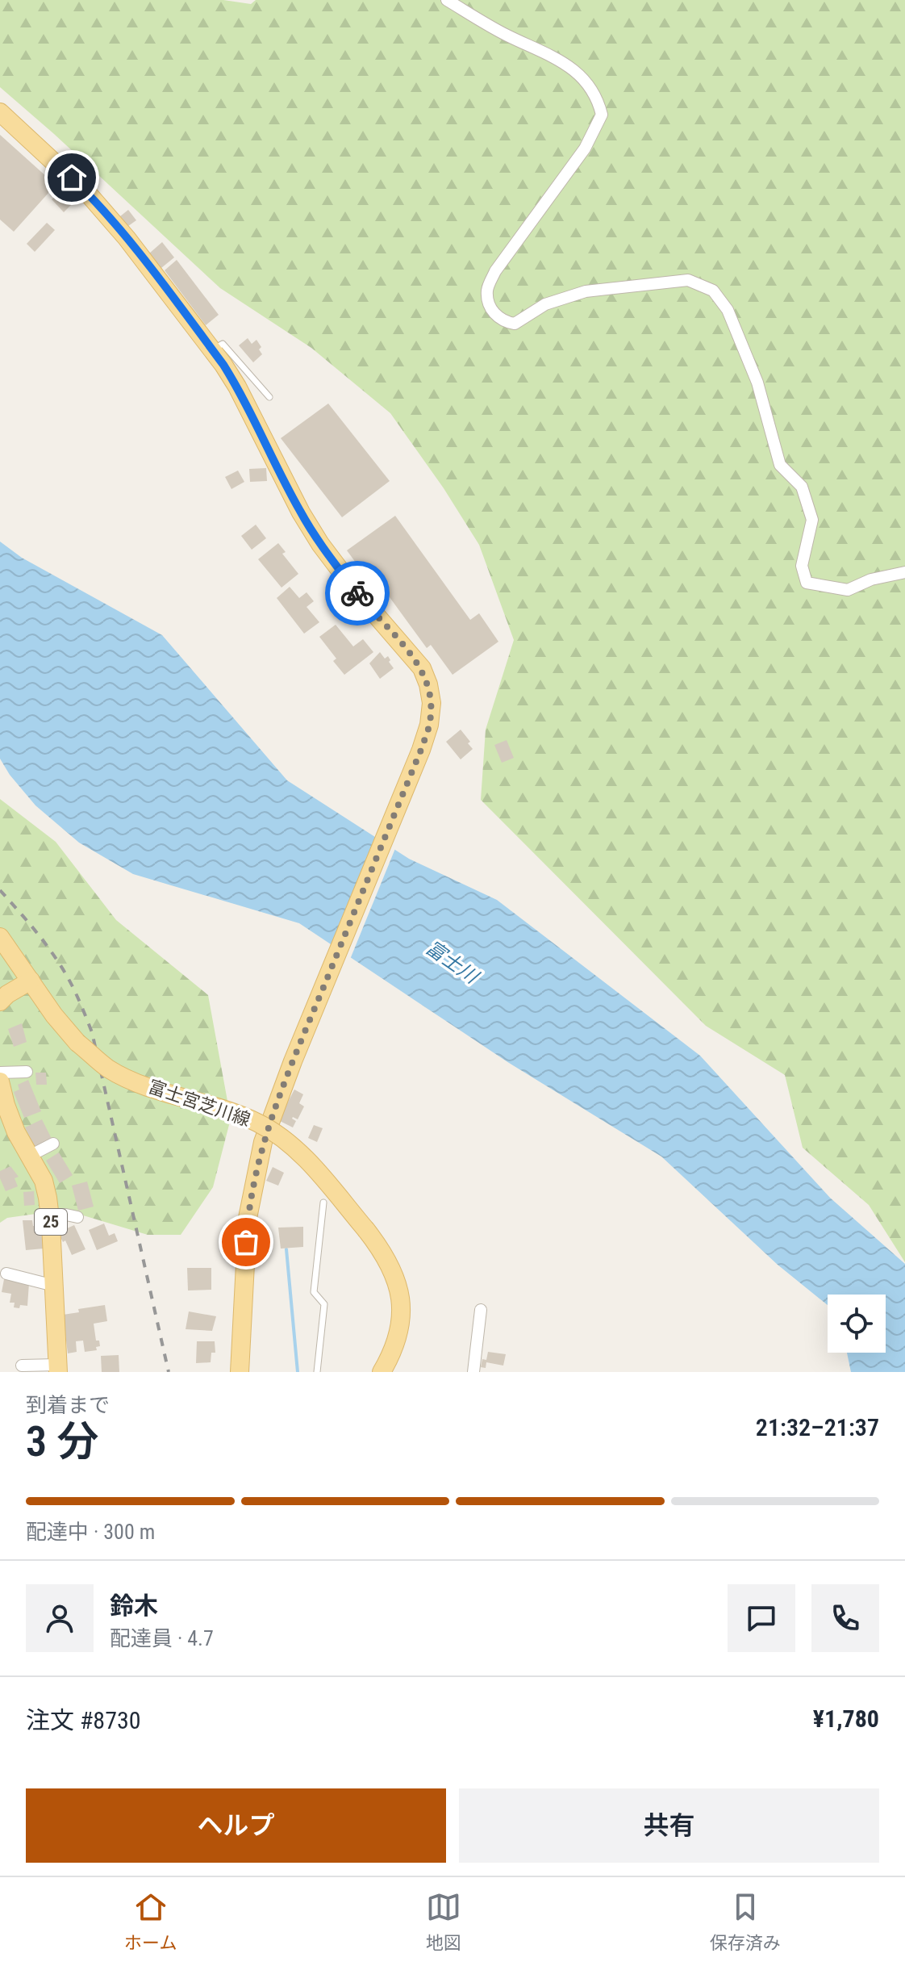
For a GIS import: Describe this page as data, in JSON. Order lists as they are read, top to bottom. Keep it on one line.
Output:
{"streets":{"main road":["富士宮芝川線","25"]},"water":["富士川"],"page":{"heading":["3 分","到着まで","21:32–21:37"],"panel":["鈴木","配達員 · 4.7","注文 #8730","¥1,780"],"bar":"配達中 · 300 m","buttons":["ヘルプ","共有"],"tabs":["ホーム","地図","保存済み"]}}
